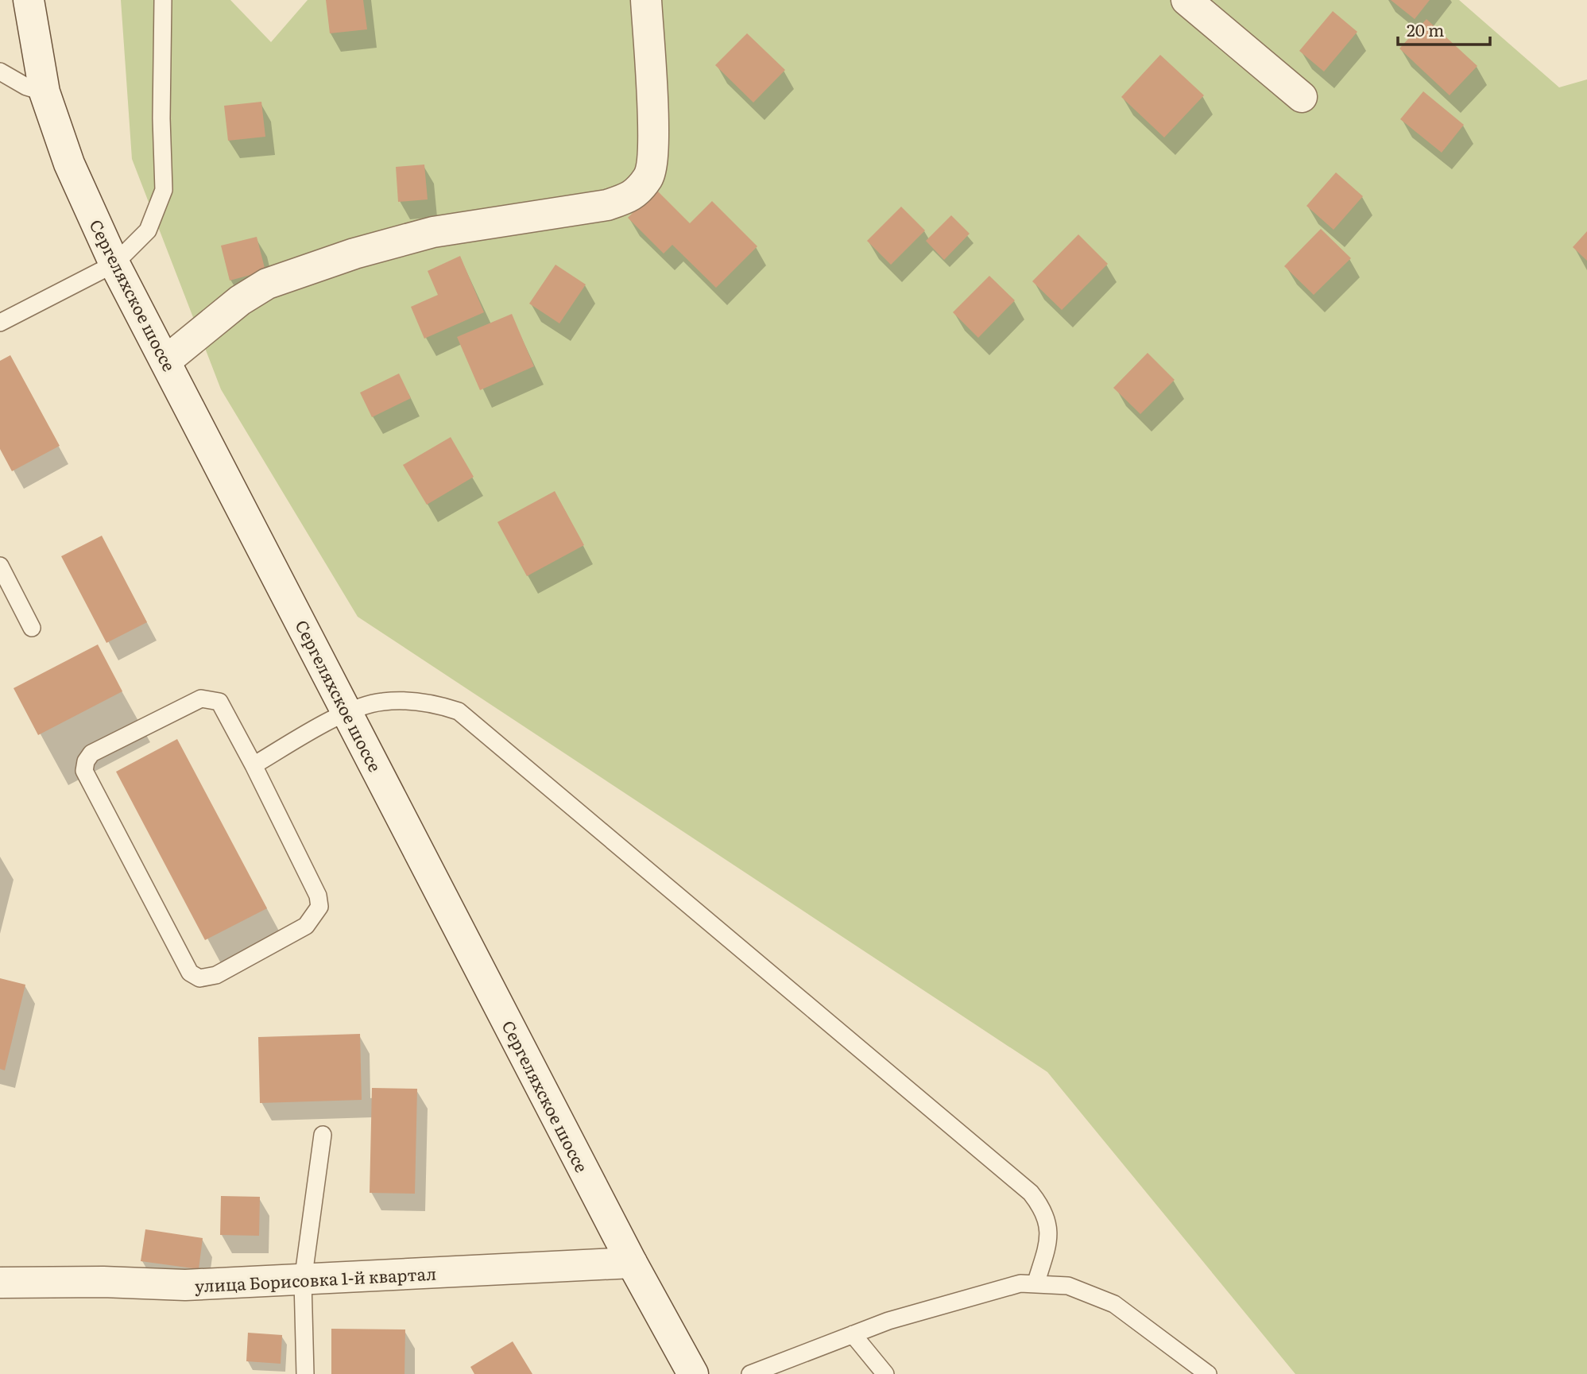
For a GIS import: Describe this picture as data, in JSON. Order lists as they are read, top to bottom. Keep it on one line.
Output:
{"streets":{"main road":["Сергеляхское шоссе","улица Борисовка 1-й квартал"]},"crossings":[["Сергеляхское шоссе","улица Борисовка 1-й квартал"]],"scale_bar":"20 m"}
